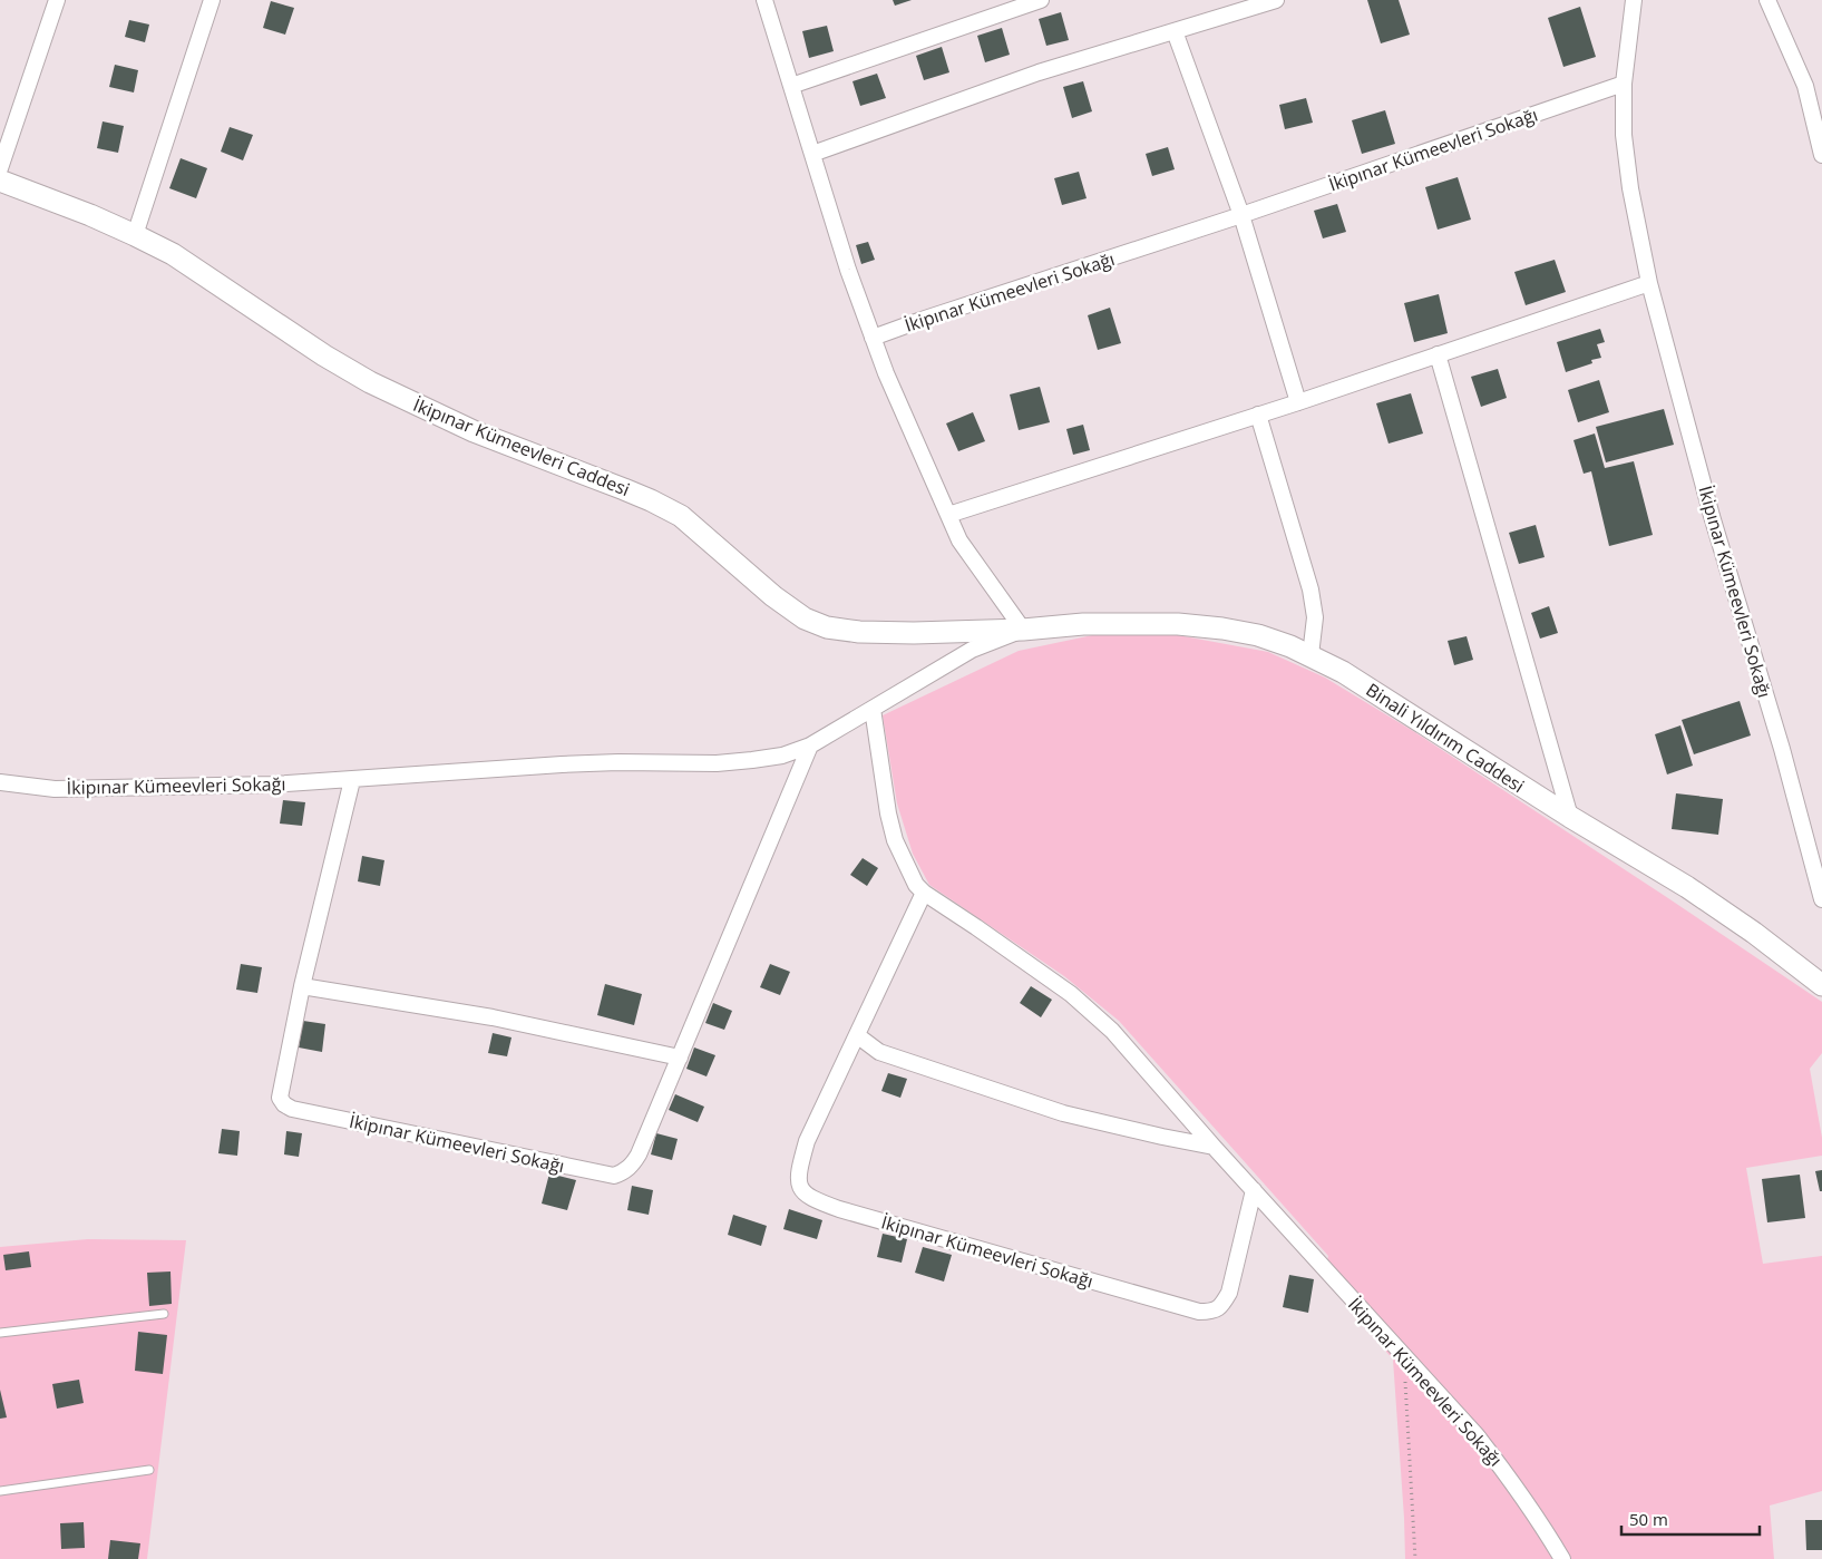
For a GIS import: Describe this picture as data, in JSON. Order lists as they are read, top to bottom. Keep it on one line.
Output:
{"streets":{"street":["İkipınar Kümeevleri Sokağı","İkipınar Kümeevleri Caddesi","Binali Yıldırım Caddesi"]},"crossings":[["İkipınar Kümeevleri Sokağı","İkipınar Kümeevleri Caddesi"],["İkipınar Kümeevleri Sokağı","Binali Yıldırım Caddesi"],["İkipınar Kümeevleri Caddesi","Binali Yıldırım Caddesi"]],"scale_bar":"50 m"}
